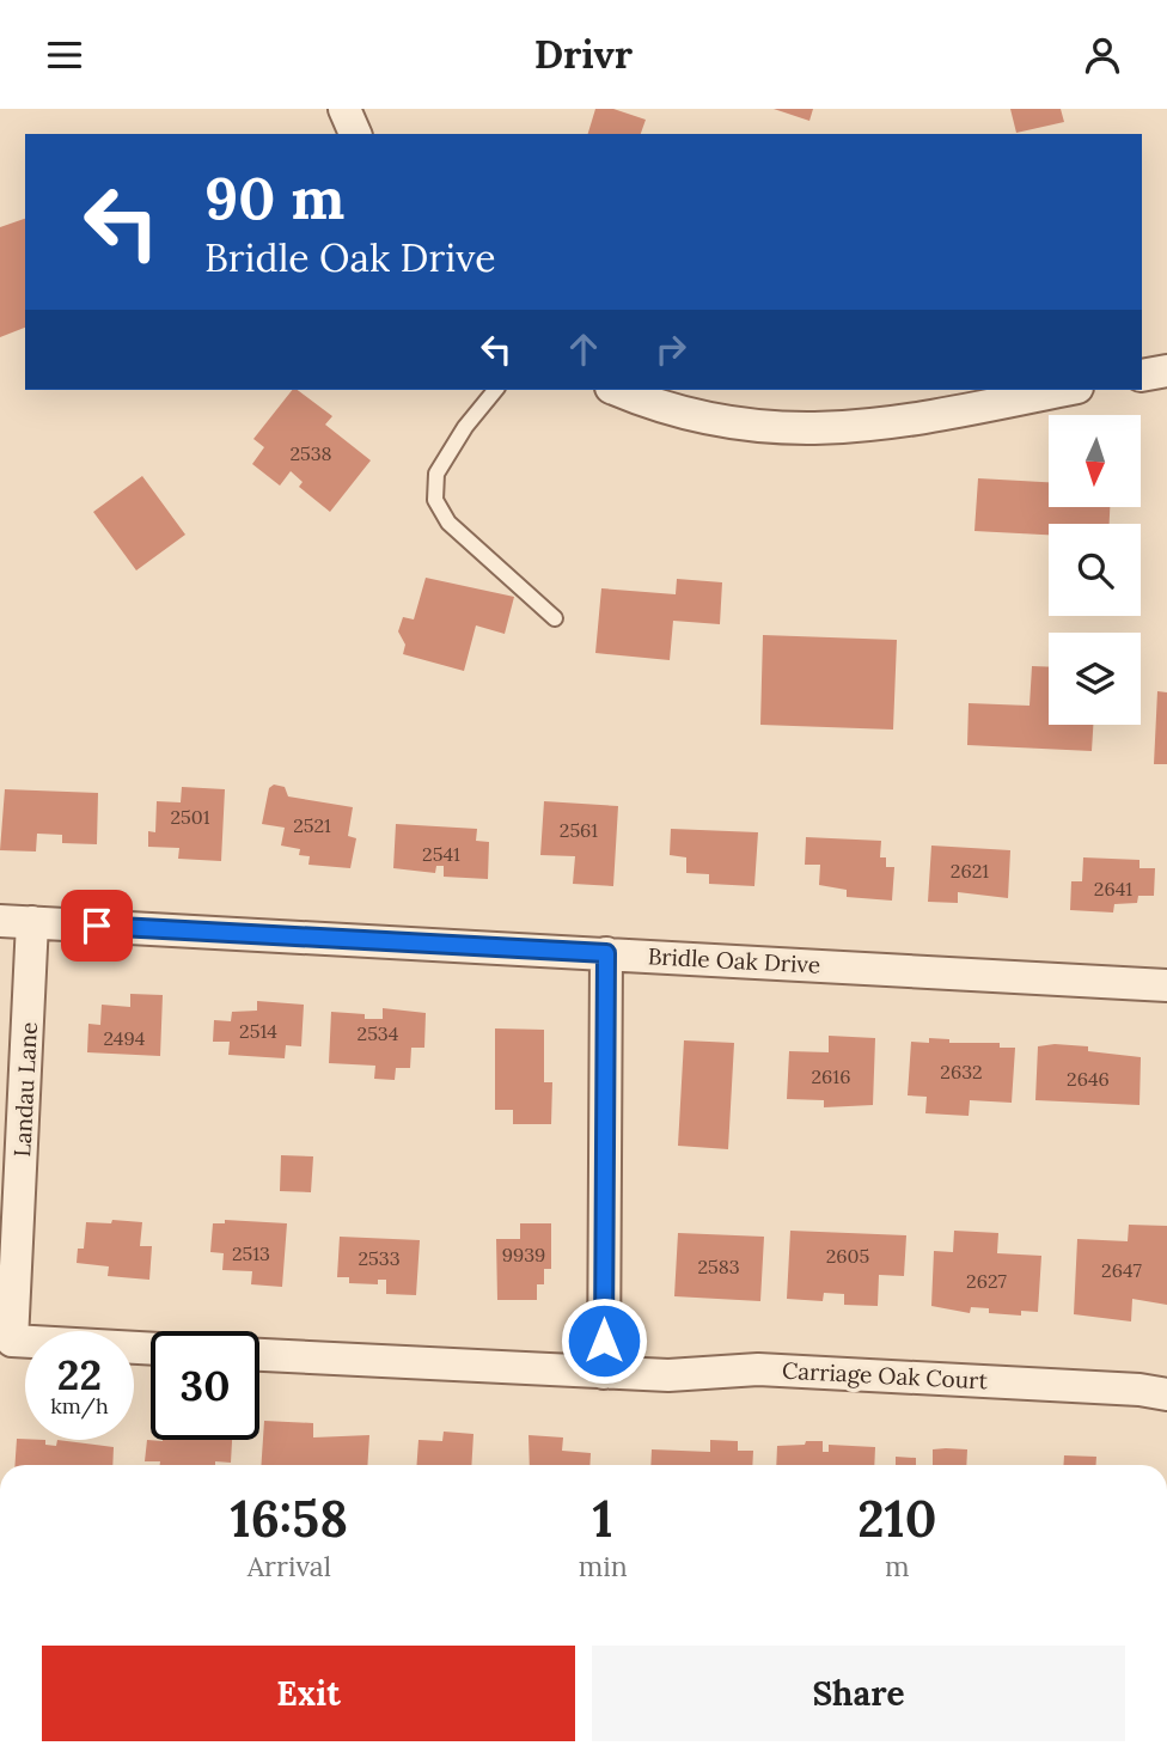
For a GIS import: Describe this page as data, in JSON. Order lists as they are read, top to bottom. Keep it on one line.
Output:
{"streets":{"street":["Bridle Oak Drive","Landau Lane","Carriage Oak Court"]},"crossings":[["Bridle Oak Drive","Landau Lane"]],"house_numbers":["2538","2501","2521","2561","2541","2621","2641","2514","2534","2494","2632","2616","2646","2513","9939","2605","2533","2583","2647","2627"],"north":"bottom","page":{"header":"Drivr","turn":["90 m","Bridle Oak Drive"],"speed":"22 km/h","limit":"30","eta":["16:58","Arrival","1","min","210","m"],"buttons":["Exit","Share"]}}
